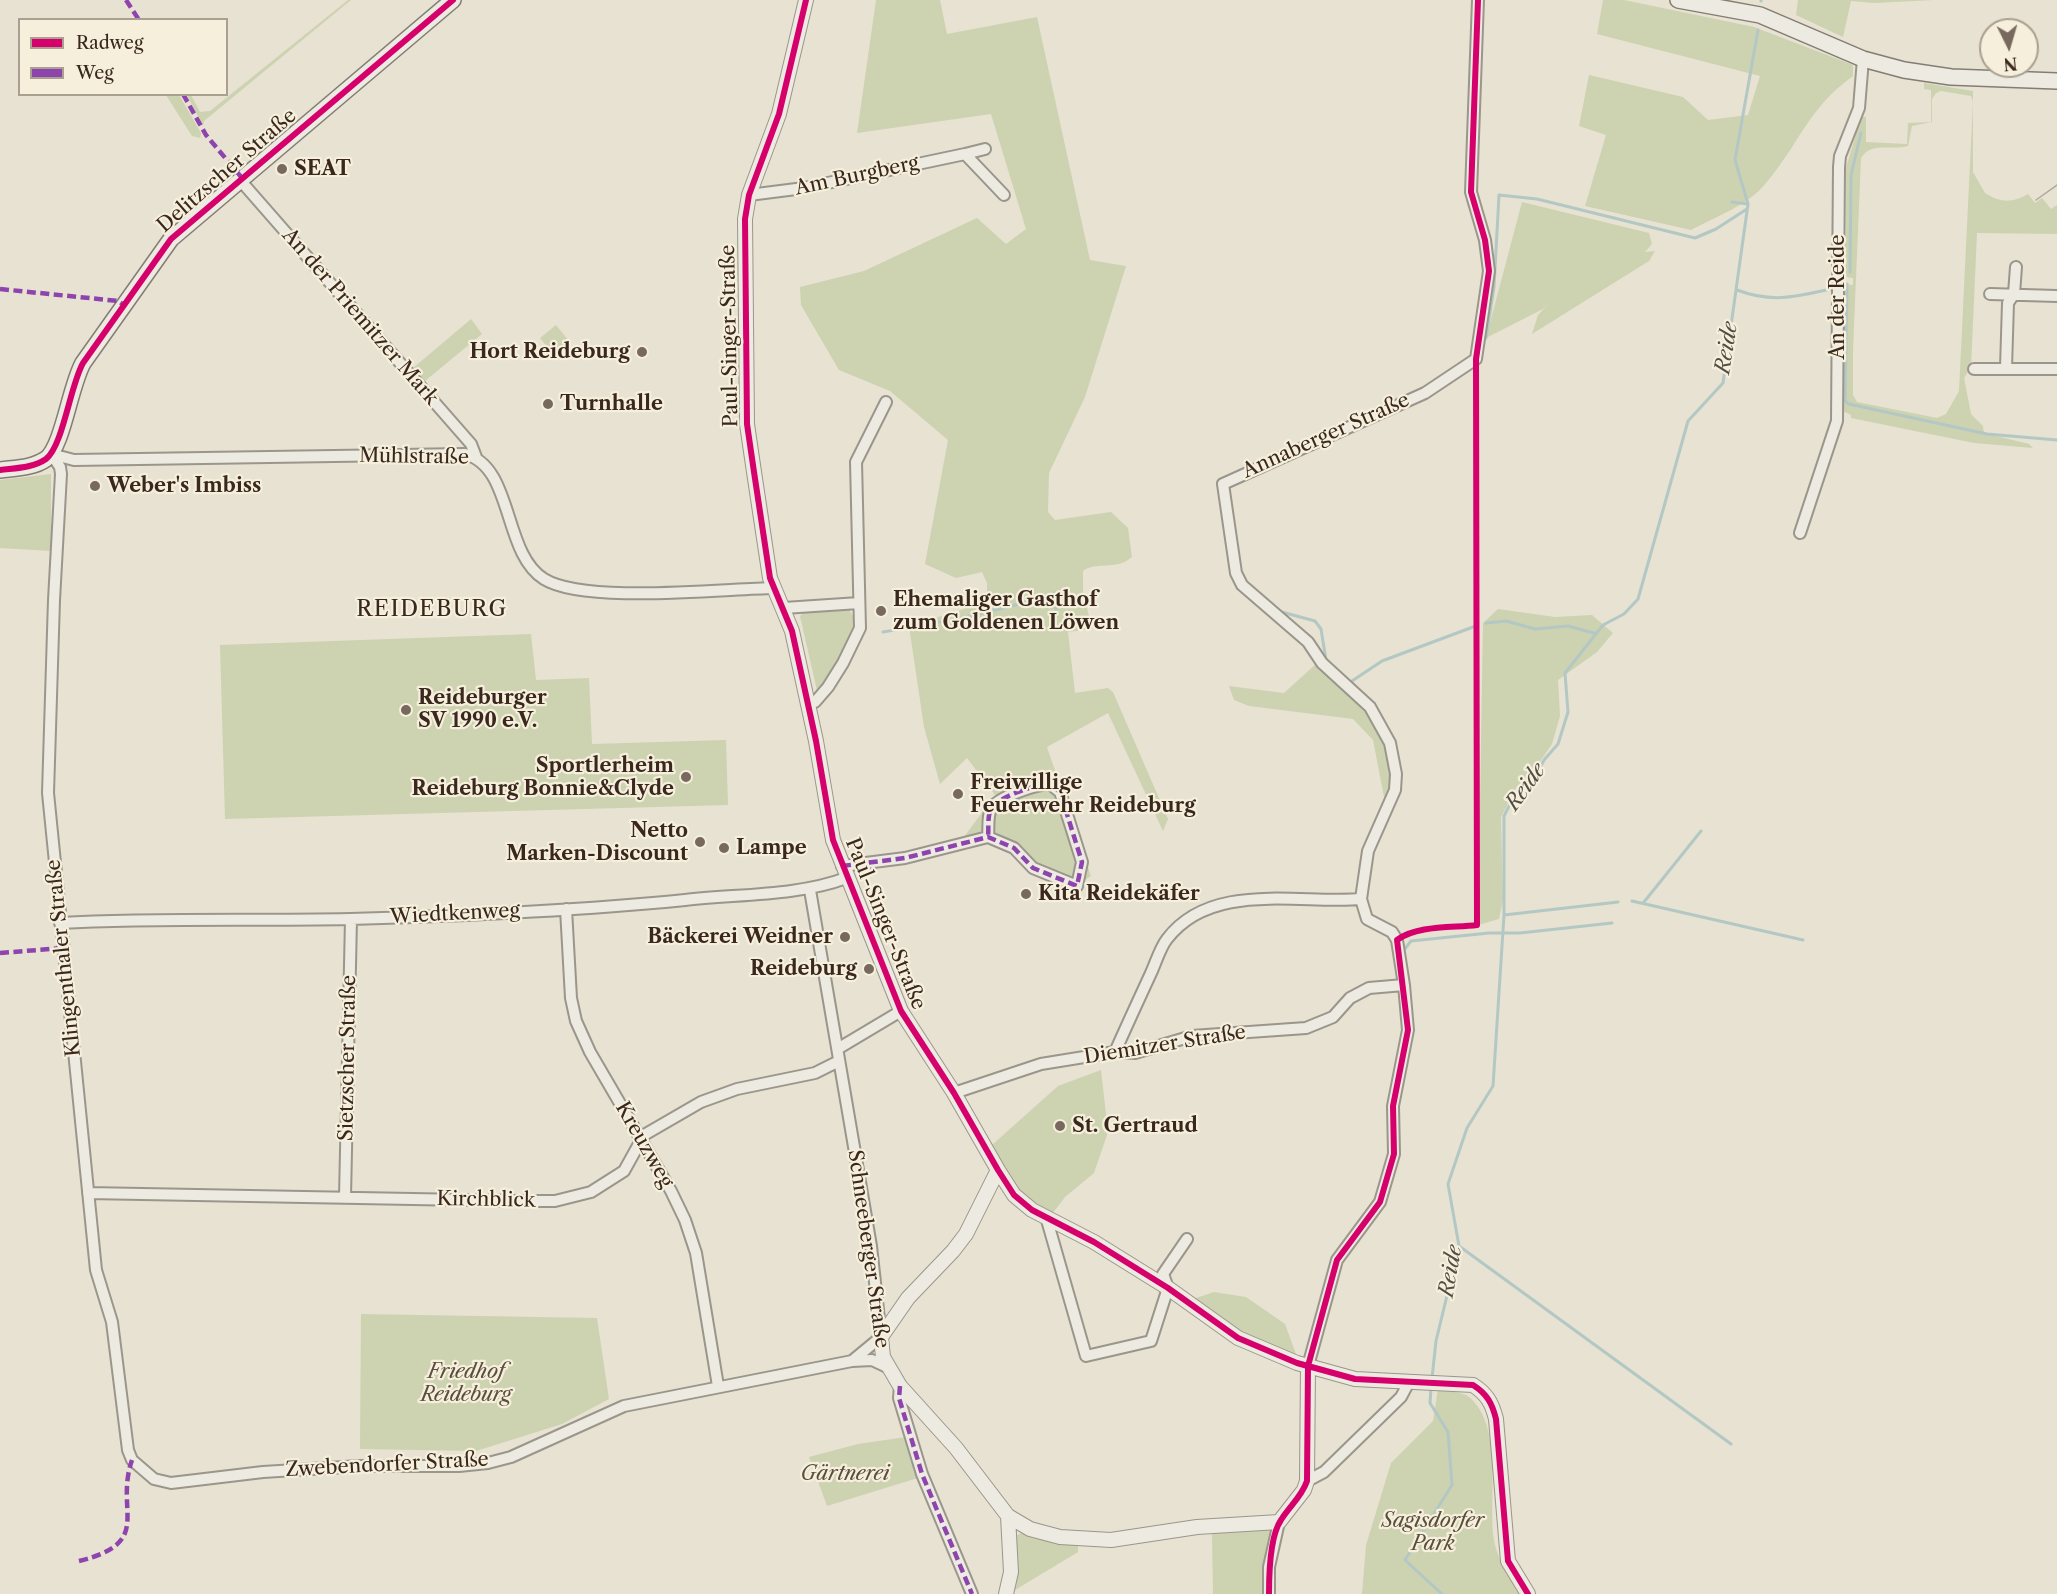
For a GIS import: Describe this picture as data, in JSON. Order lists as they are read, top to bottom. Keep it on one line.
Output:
{"streets":{"main road":["Delitzscher Straße"],"street":["Am Burgberg","An der Reide","An der Priemitzer Mark","Paul-Singer-Straße","Annaberger Straße","Mühlstraße","Wiedtkenweg","Klingenthaler Straße","Diemitzer Straße","Sietzscher Straße","Kreuzweg","Kirchblick","Schneeberger Straße","Zwebendorfer Straße"]},"crossings":[["Delitzscher Straße","An der Priemitzer Mark"],["Delitzscher Straße","Mühlstraße"],["Delitzscher Straße","Klingenthaler Straße"],["Am Burgberg","Paul-Singer-Straße"],["An der Priemitzer Mark","Mühlstraße"],["Paul-Singer-Straße","Mühlstraße"],["Paul-Singer-Straße","Wiedtkenweg"],["Paul-Singer-Straße","Diemitzer Straße"],["Paul-Singer-Straße","Schneeberger Straße"],["Paul-Singer-Straße","Zwebendorfer Straße"],["Mühlstraße","Klingenthaler Straße"],["Wiedtkenweg","Klingenthaler Straße"],["Wiedtkenweg","Sietzscher Straße"],["Wiedtkenweg","Kreuzweg"],["Wiedtkenweg","Schneeberger Straße"],["Klingenthaler Straße","Kirchblick"],["Klingenthaler Straße","Zwebendorfer Straße"],["Sietzscher Straße","Kirchblick"],["Kreuzweg","Kirchblick"],["Kreuzweg","Zwebendorfer Straße"],["Kirchblick","Schneeberger Straße"],["Schneeberger Straße","Zwebendorfer Straße"]],"districts":["REIDEBURG"],"water":["Reide"],"parks":["Friedhof Reideburg","Gärtnerei","Sagisdorfer Park"],"places":["SEAT","Hort Reideburg","Turnhalle","Weber's Imbiss","Ehemaliger Gasthof zum Goldenen Löwen","Reideburger SV 1990 e.V.","Sportlerheim Reideburg Bonnie&Clyde","Freiwillige Feuerwehr Reideburg","Netto Marken-Discount","Lampe","Kita Reidekäfer","Bäckerei Weidner","Reideburg","St. Gertraud"],"legend":["Radweg","Weg"],"north":"bottom"}
